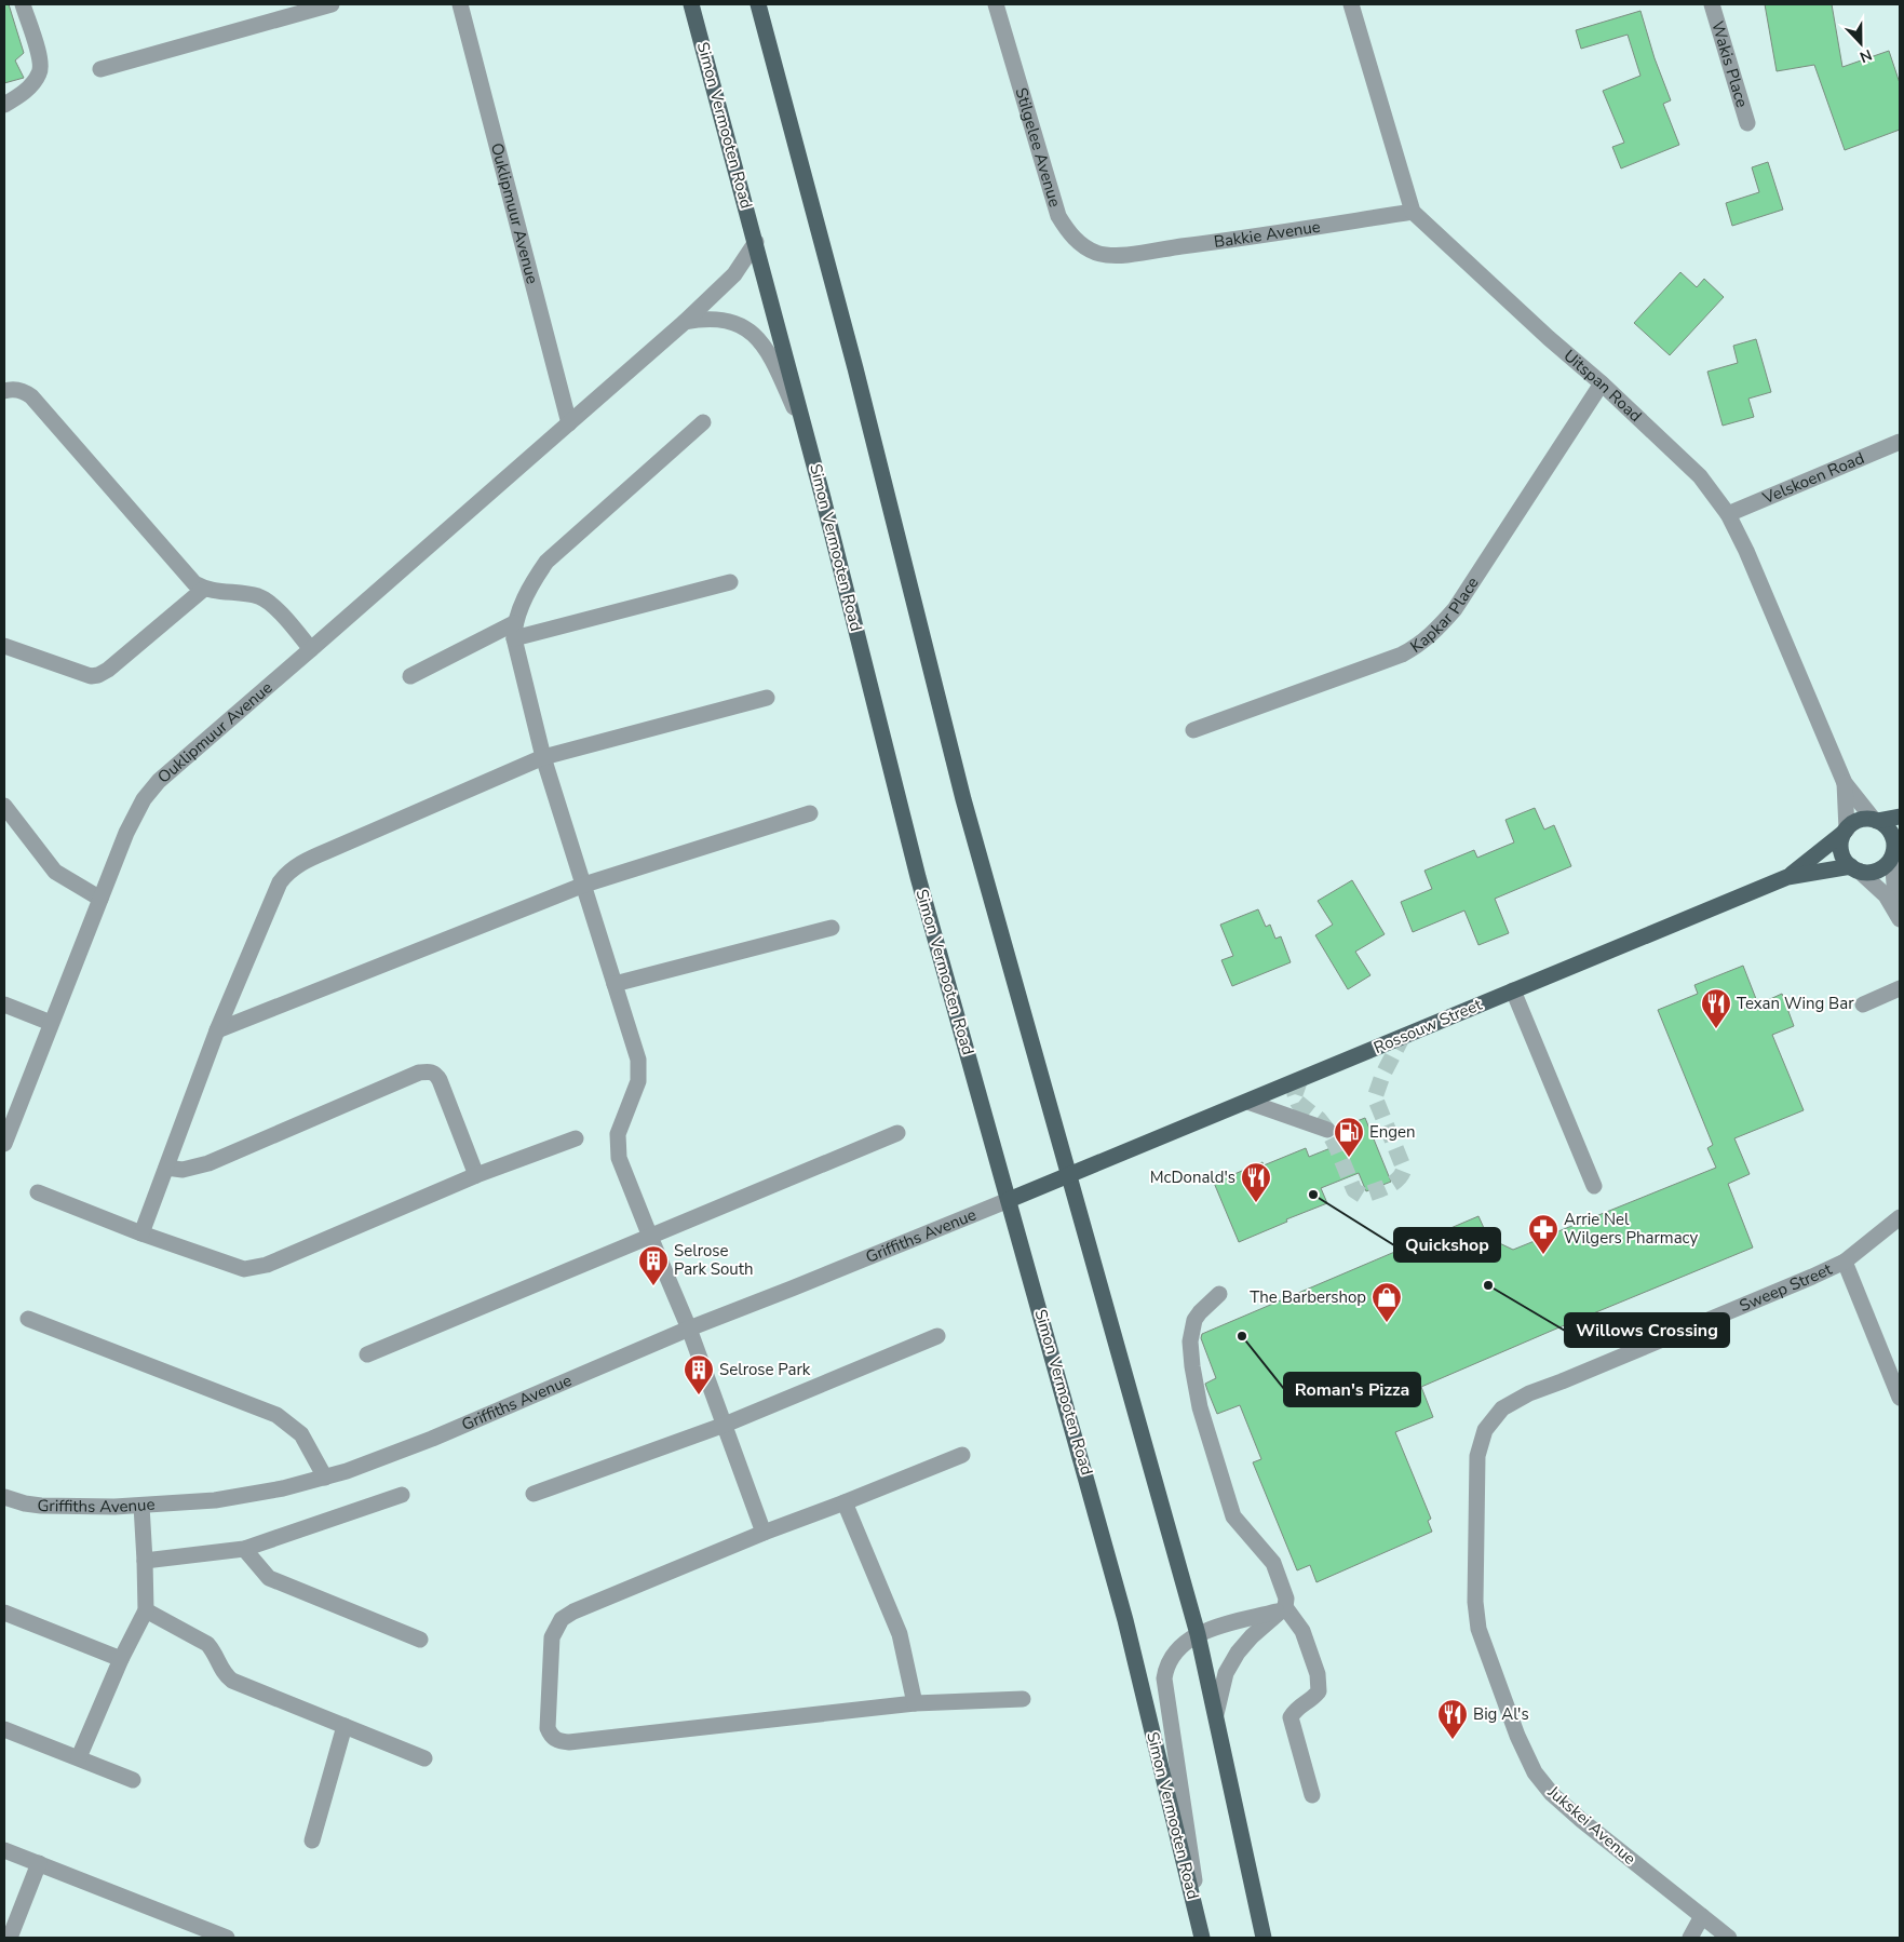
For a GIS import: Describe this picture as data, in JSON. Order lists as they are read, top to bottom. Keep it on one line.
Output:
{"streets":{"main road":["Simon Vermooten Road","Rossouw Street"],"street":["Wakis Place","Stilgelee Avenue","Ouklipmuur Avenue","Bakkie Avenue","Uitspan Road","Velskoen Road","Kapkar Place","Griffiths Avenue","Sweep Street","Jukskei Avenue"]},"crossings":[["Simon Vermooten Road","Ouklipmuur Avenue"],["Simon Vermooten Road","Rossouw Street"],["Simon Vermooten Road","Griffiths Avenue"],["Stilgelee Avenue","Bakkie Avenue"],["Bakkie Avenue","Uitspan Road"],["Uitspan Road","Velskoen Road"],["Uitspan Road","Kapkar Place"],["Uitspan Road","Rossouw Street"],["Rossouw Street","Griffiths Avenue"],["Sweep Street","Jukskei Avenue"]],"places":{"restaurant":["Texan Wing Bar","McDonald's","Big Al's"],"fuel station":["Engen"],"other":["Quickshop","Willows Crossing","Roman's Pizza"],"pharmacy":["Arrie Nel Wilgers Pharmacy"],"building":["Selrose Park South","Selrose Park"],"shop":["The Barbershop"]},"north":"bottom"}
